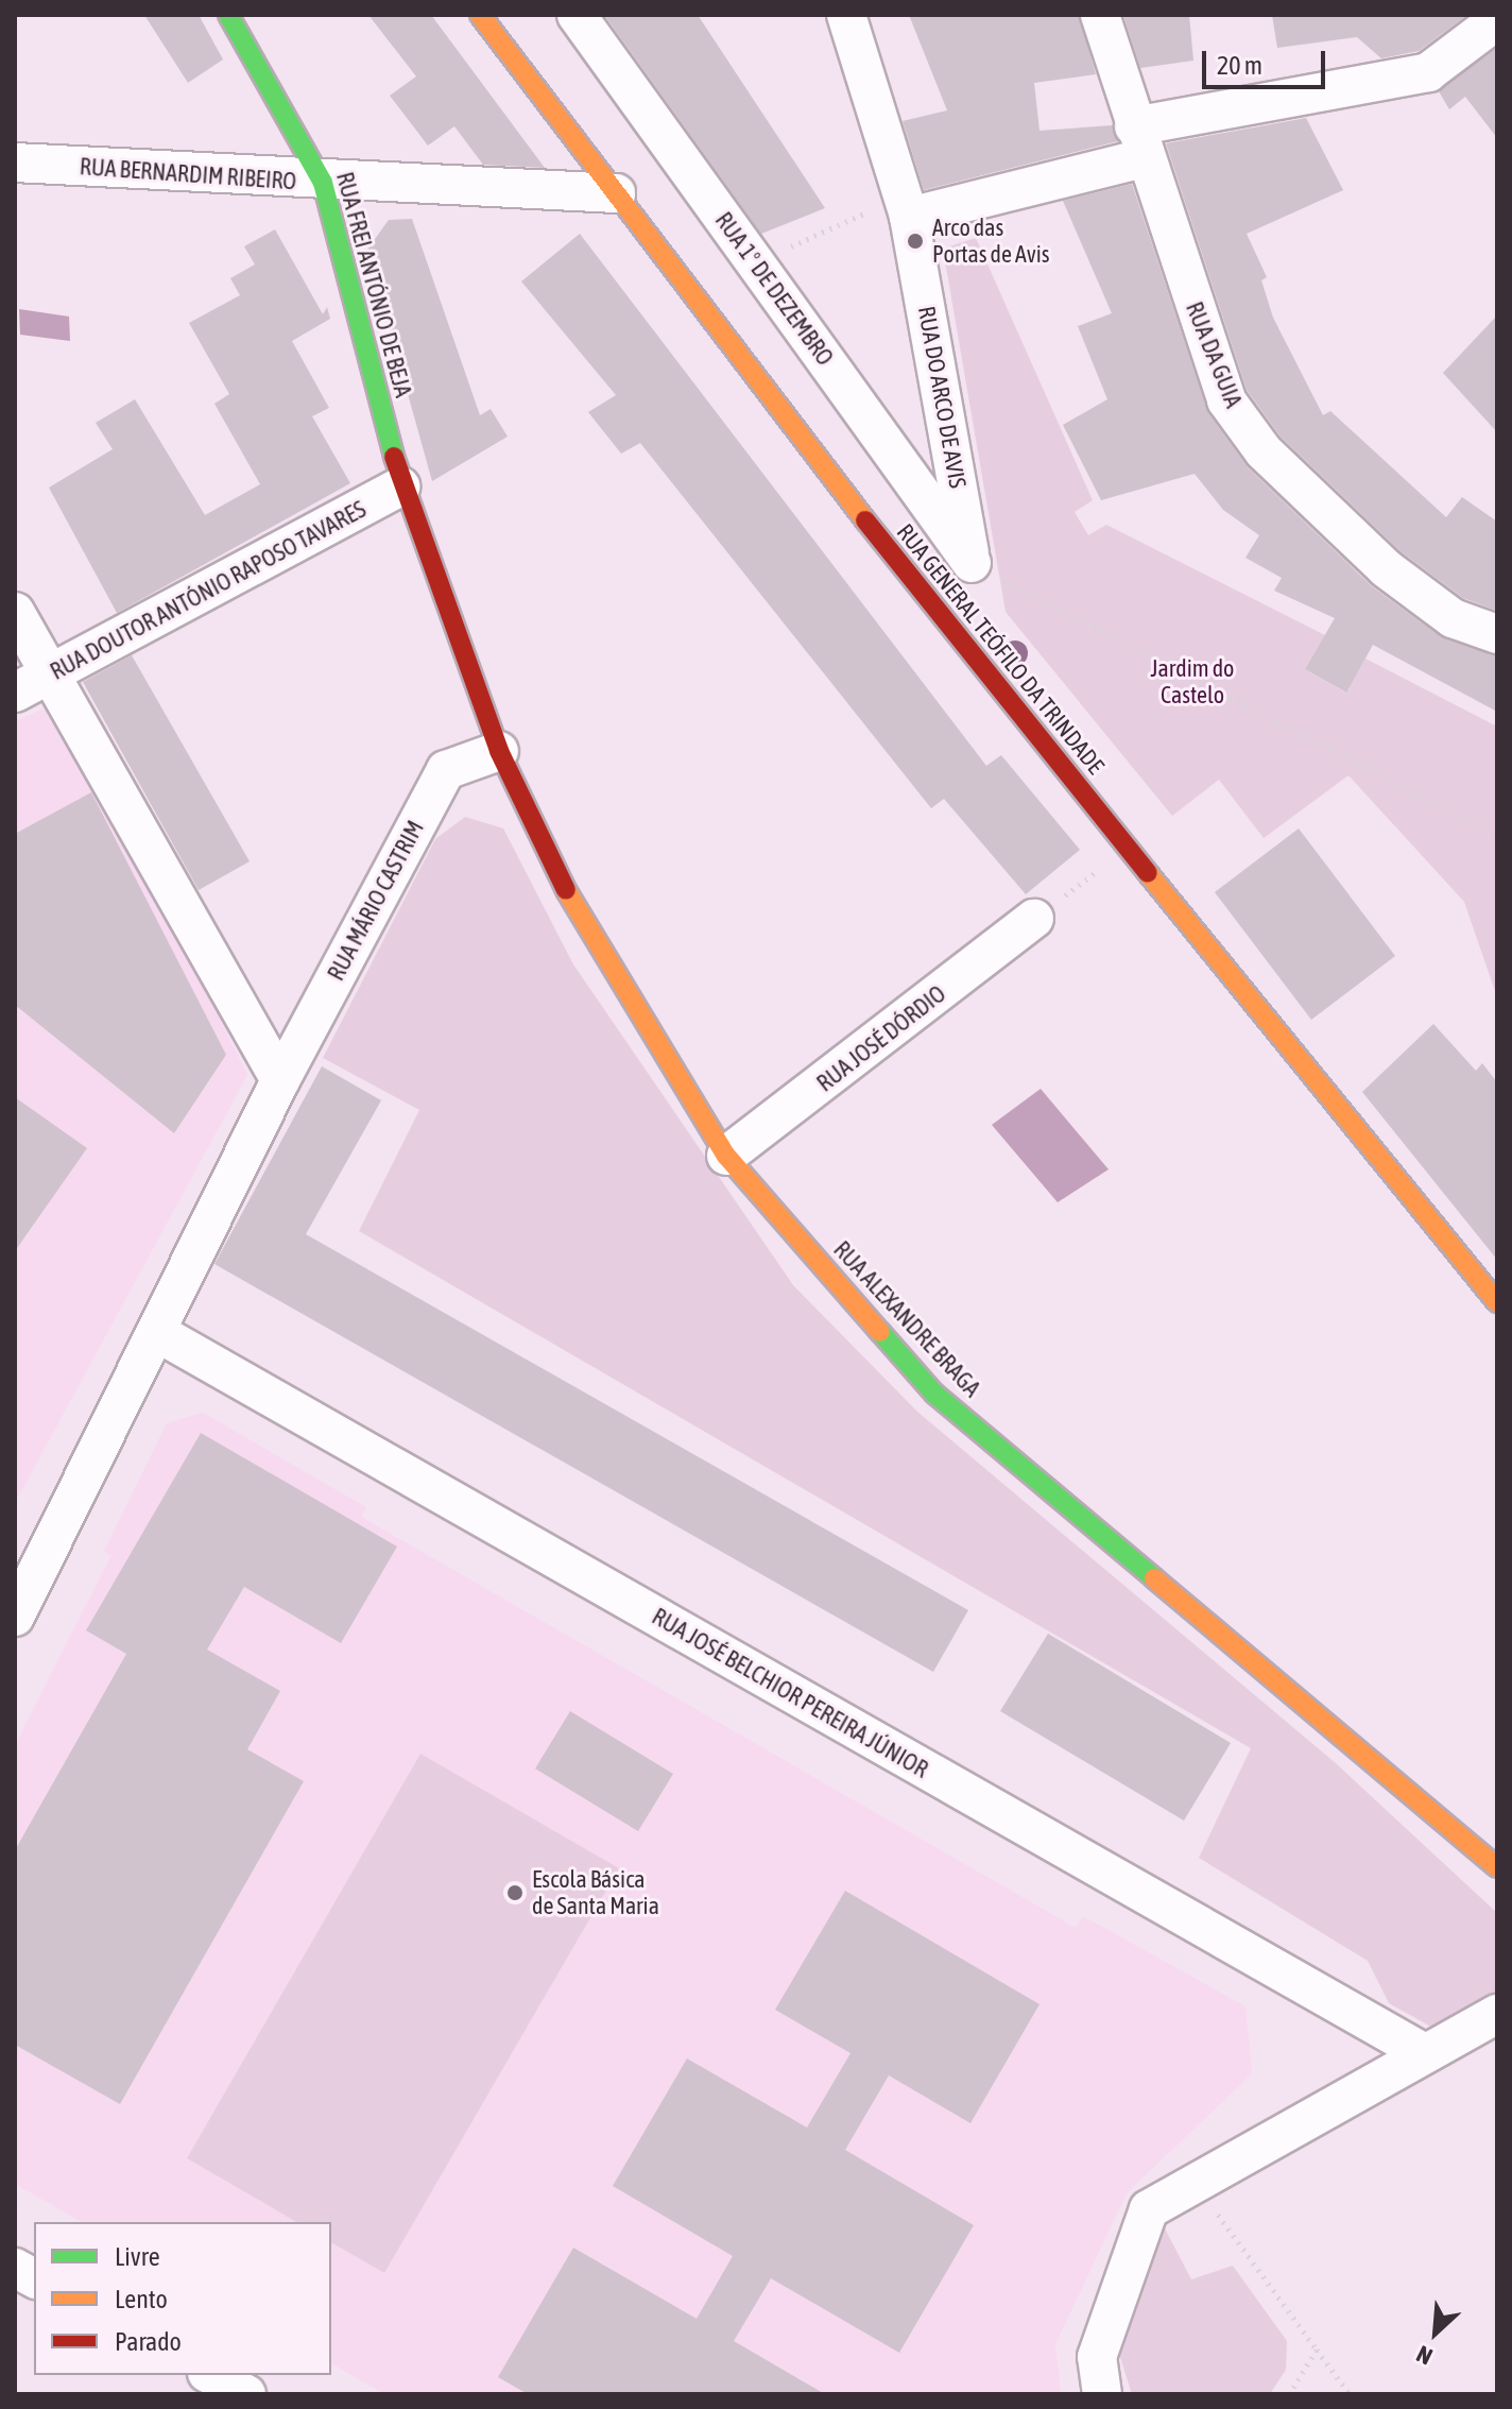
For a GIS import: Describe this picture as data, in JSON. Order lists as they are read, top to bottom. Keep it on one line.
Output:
{"streets":{"street":["RUA BERNARDIM RIBEIRO","RUA FREI ANTÓNIO DE BEJA","RUA 1° DE DEZEMBRO","RUA DA GUIA","RUA DO ARCO DE AVIS","RUA DOUTOR ANTÓNIO RAPOSO TAVARES","RUA GENERAL TEÓFILO DA TRINDADE","RUA MÁRIO CASTRIM","RUA JOSÉ DÓRDIO","RUA ALEXANDRE BRAGA","RUA JOSÉ BELCHIOR PEREIRA JÚNIOR"]},"crossings":[["RUA BERNARDIM RIBEIRO","RUA FREI ANTÓNIO DE BEJA"],["RUA BERNARDIM RIBEIRO","RUA GENERAL TEÓFILO DA TRINDADE"],["RUA FREI ANTÓNIO DE BEJA","RUA DOUTOR ANTÓNIO RAPOSO TAVARES"],["RUA FREI ANTÓNIO DE BEJA","RUA MÁRIO CASTRIM"],["RUA FREI ANTÓNIO DE BEJA","RUA ALEXANDRE BRAGA"],["RUA 1° DE DEZEMBRO","RUA DO ARCO DE AVIS"],["RUA MÁRIO CASTRIM","RUA ALEXANDRE BRAGA"],["RUA MÁRIO CASTRIM","RUA JOSÉ BELCHIOR PEREIRA JÚNIOR"],["RUA JOSÉ DÓRDIO","RUA ALEXANDRE BRAGA"]],"parks":["Jardim do Castelo"],"places":["Arco das Portas de Avis","Escola Básica de Santa Maria"],"legend":["Livre","Lento","Parado"],"scale_bar":"20 m","north":"bottom left"}
